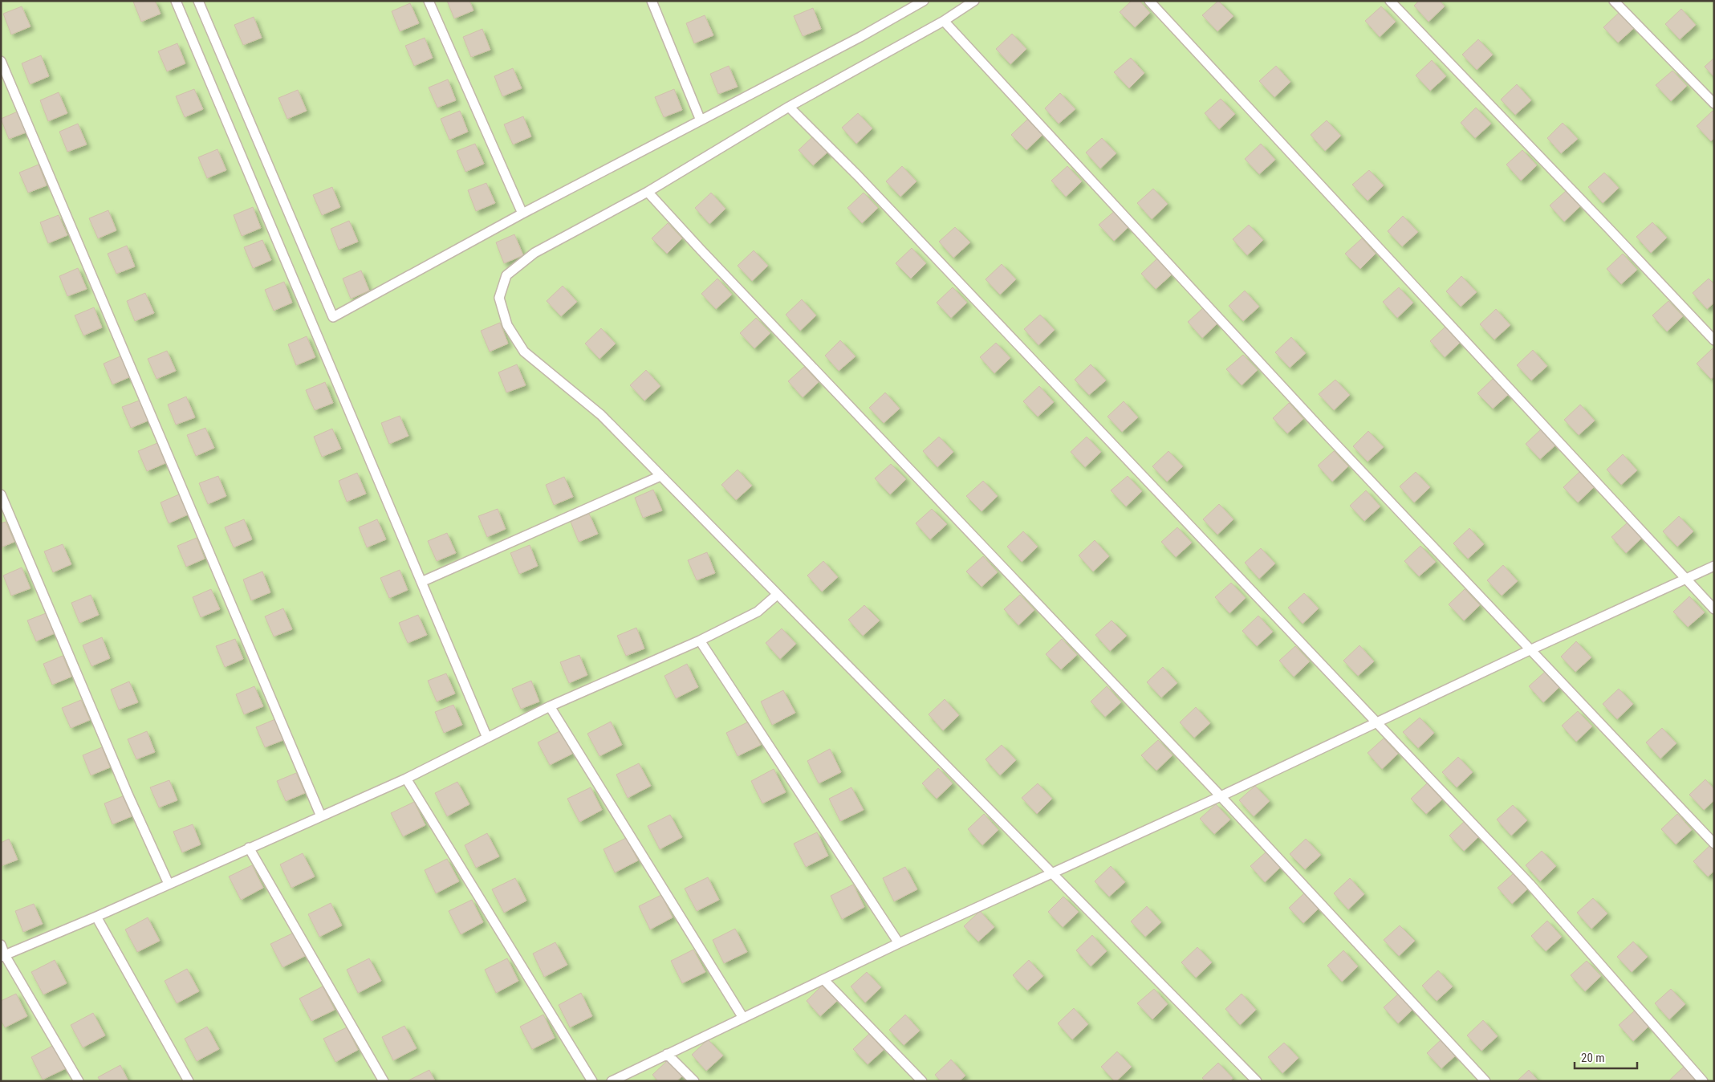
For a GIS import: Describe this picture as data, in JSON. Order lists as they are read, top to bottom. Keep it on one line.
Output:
{"scale_bar":"20 m"}
